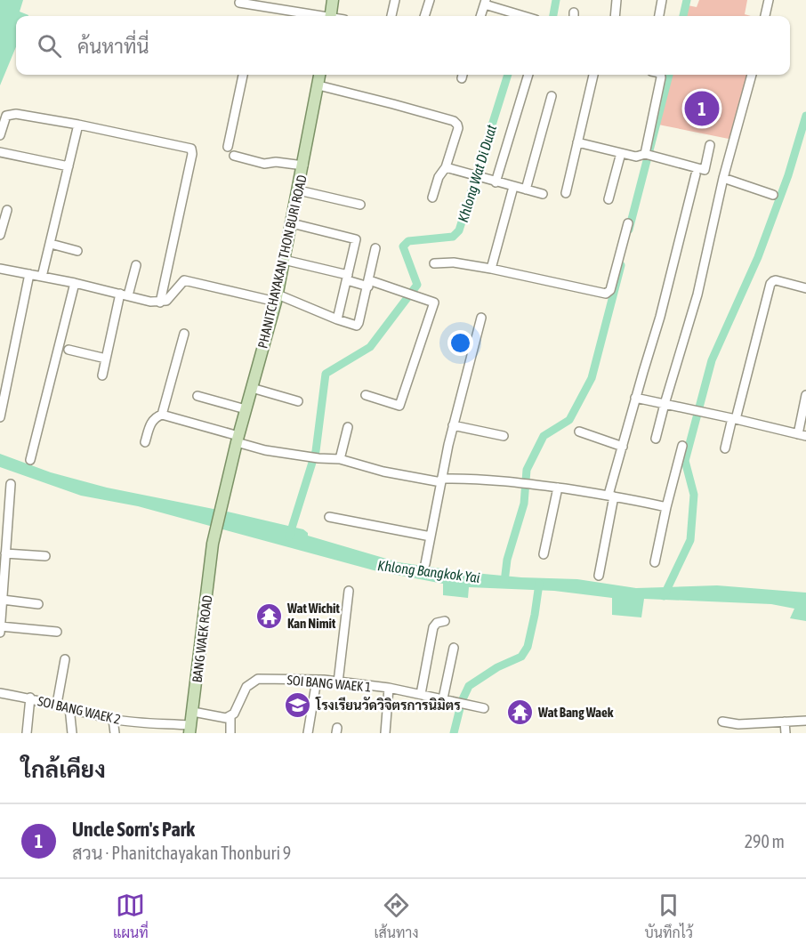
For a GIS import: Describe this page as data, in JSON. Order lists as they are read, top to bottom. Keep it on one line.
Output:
{"streets":{"main road":["PHANITCHAYAKAN THON BURI ROAD","BANG WAEK ROAD"],"street":["SOI BANG WAEK 1","SOI BANG WAEK 2"]},"crossings":[["PHANITCHAYAKAN THON BURI ROAD","BANG WAEK ROAD"],["BANG WAEK ROAD","SOI BANG WAEK 2"]],"water":["Khlong Wat Di Duat","Khlong Bangkok Yai"],"places":{"temple":["Wat Wichit Kan Nimit","Wat Bang Waek"],"school or university":["โรงเรียนวัดวิจิตรการนิมิตร"]},"page":{"search":"ค้นหาที่นี่","pins":"1","heading":"ใกล้เคียง","list":[{"mark":"1","name":"Uncle Sorn's Park","note":"สวน · Phanitchayakan Thonburi 9","value":"290 m"}],"nav":["แผนที่","เส้นทาง","บันทึกไว้"]}}
